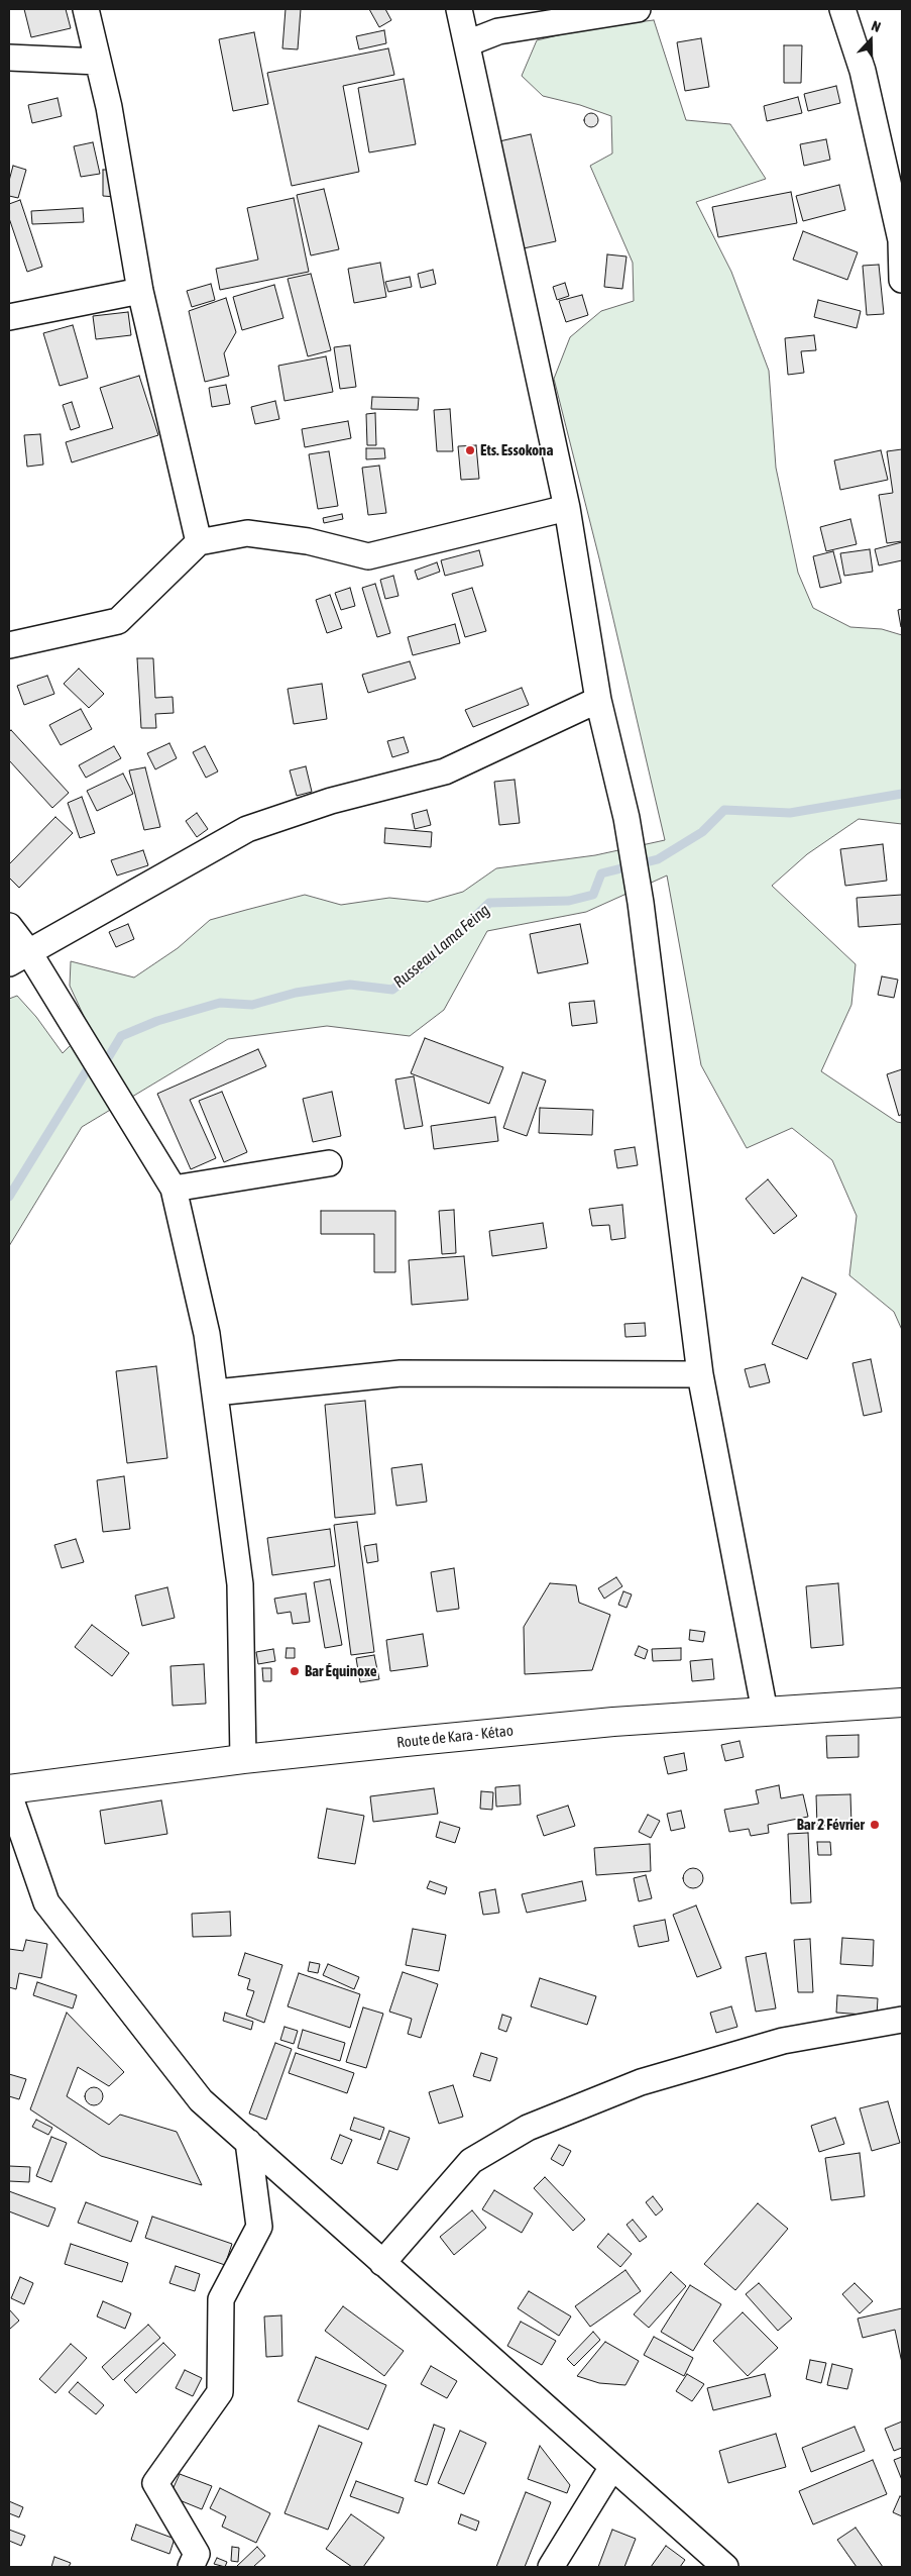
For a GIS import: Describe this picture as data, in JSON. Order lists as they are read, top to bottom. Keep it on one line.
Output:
{"streets":{"main road":["Route de Kara - Kétao"]},"water":["Russeau Lama Feing"],"places":["Ets. Essokona","Bar Équinoxe","Bar 2 Février"],"north":"top"}
